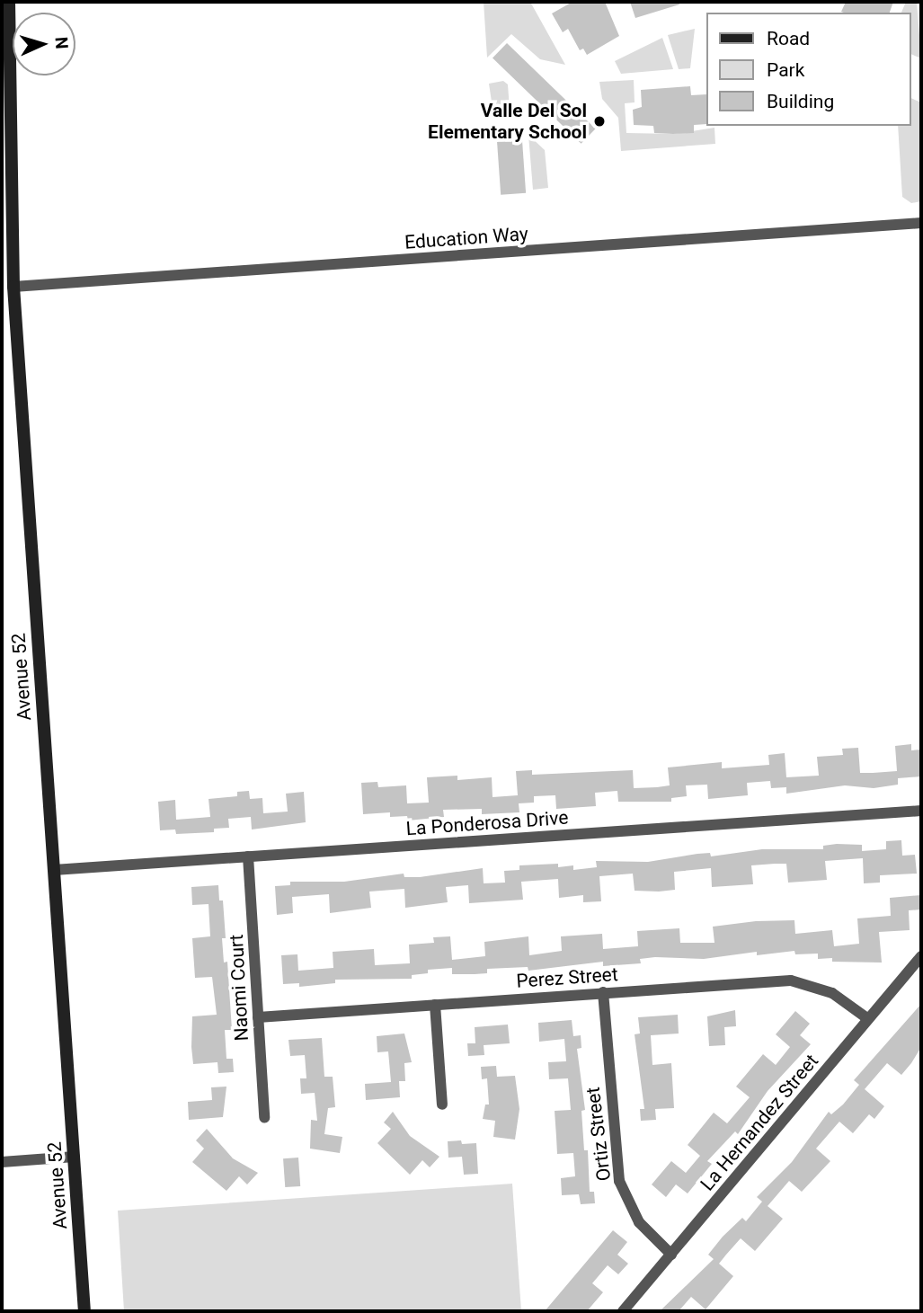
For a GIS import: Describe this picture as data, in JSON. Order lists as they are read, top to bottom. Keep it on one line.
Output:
{"streets":{"main road":["Avenue 52"],"street":["Education Way","La Ponderosa Drive","Perez Street","Naomi Court","La Hernandez Street","Ortiz Street"]},"crossings":[["Education Way","Avenue 52"],["Avenue 52","La Ponderosa Drive"],["La Ponderosa Drive","Naomi Court"],["Perez Street","Naomi Court"],["Perez Street","La Hernandez Street"],["Perez Street","Ortiz Street"],["La Hernandez Street","Ortiz Street"]],"places":["Valle Del Sol Elementary School"],"legend":["Road","Park","Building"],"north":"right"}
